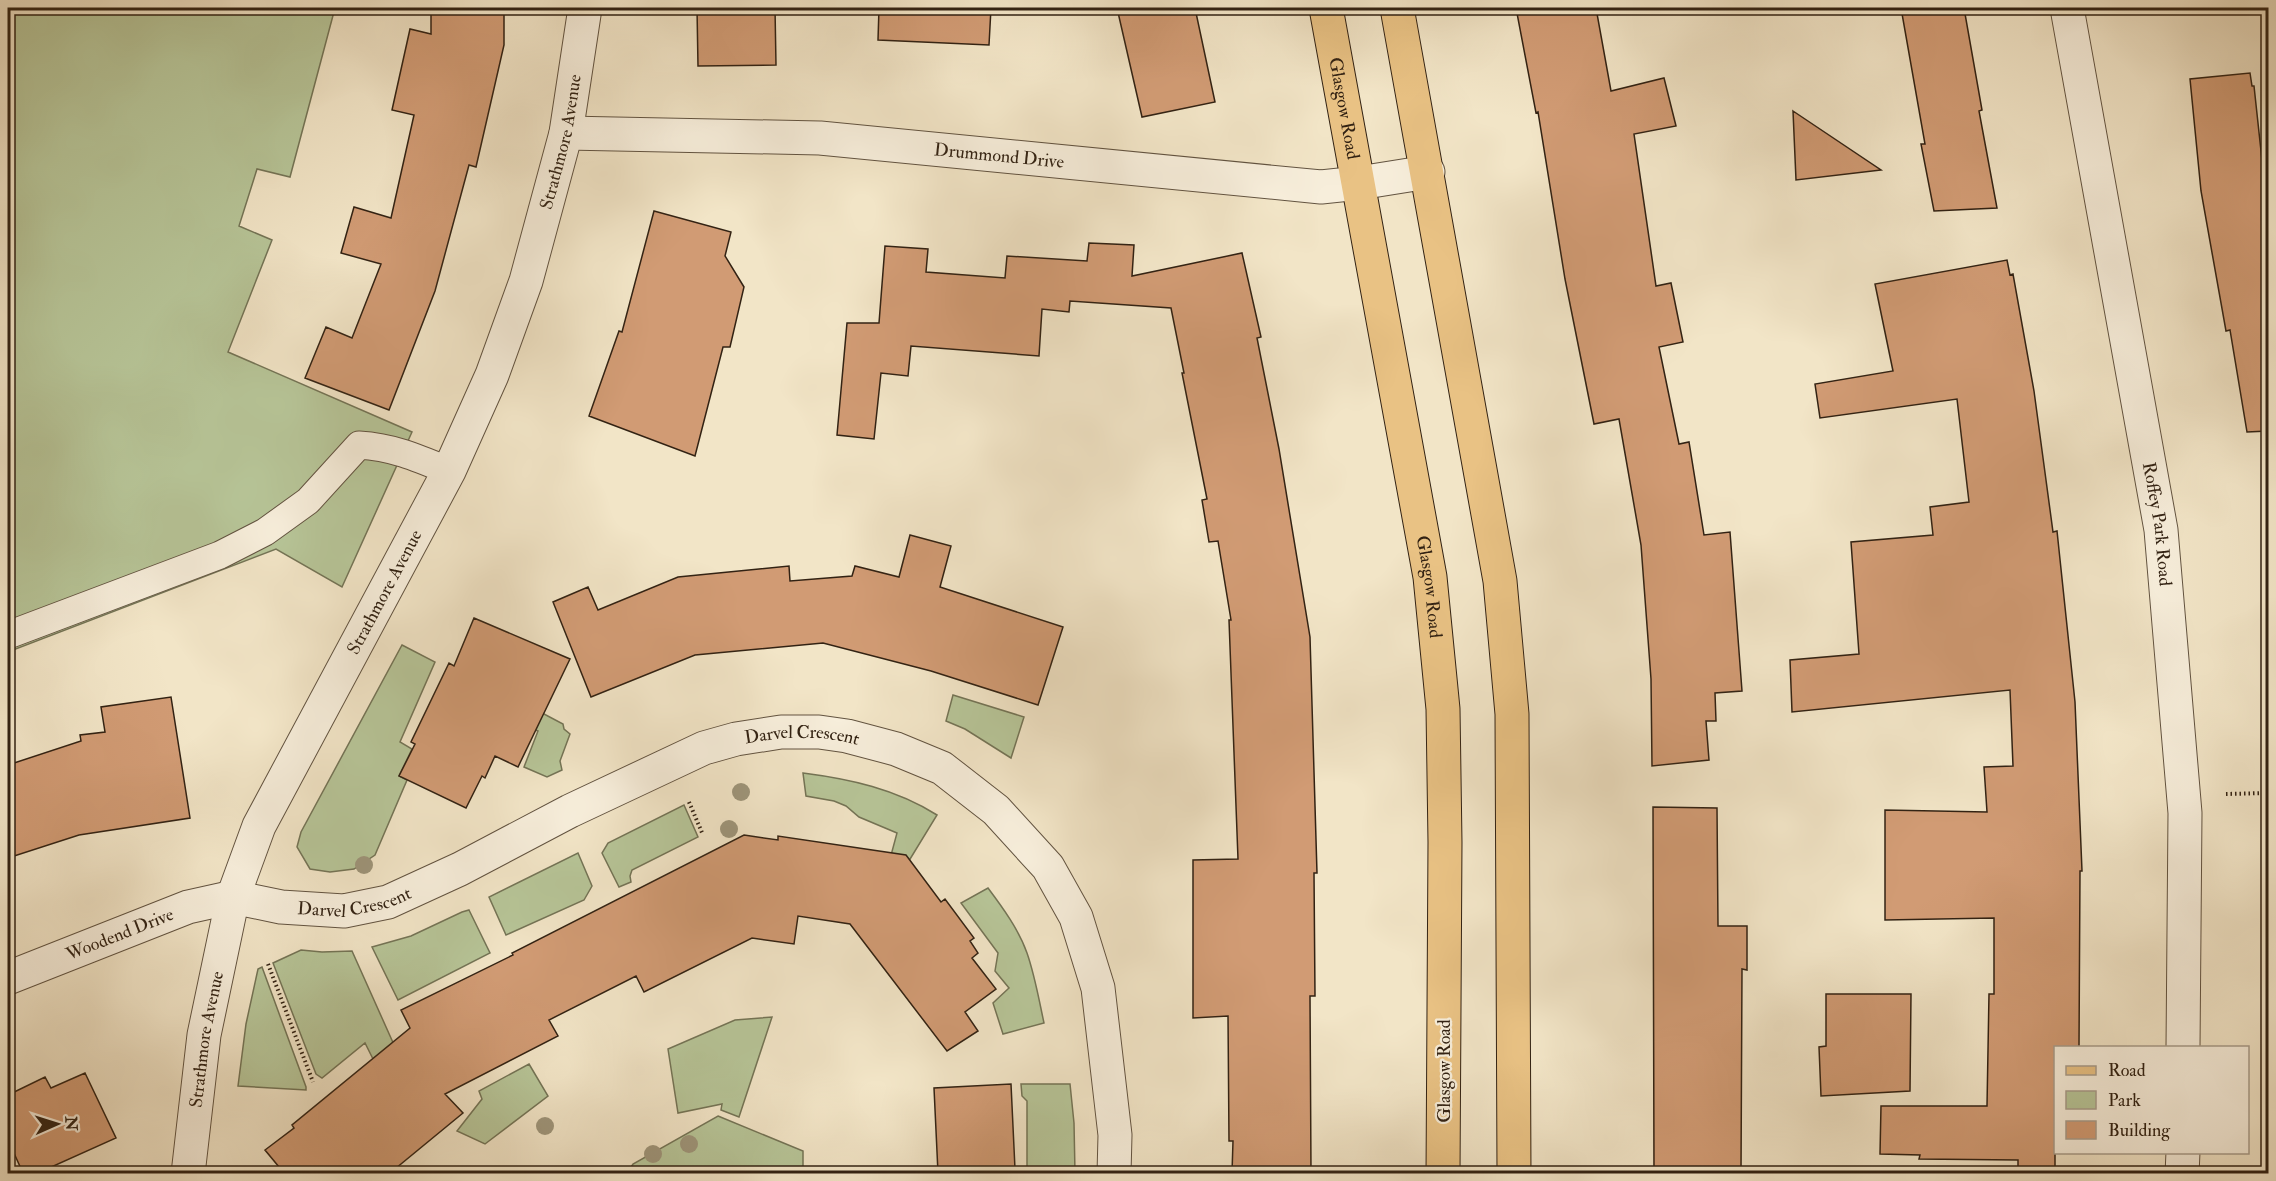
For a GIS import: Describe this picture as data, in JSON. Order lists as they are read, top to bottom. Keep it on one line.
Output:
{"streets":{"main road":["Glasgow Road"],"street":["Strathmore Avenue","Drummond Drive","Roffey Park Road","Darvel Crescent","Woodend Drive"]},"crossings":[["Glasgow Road","Drummond Drive"],["Strathmore Avenue","Drummond Drive"],["Strathmore Avenue","Darvel Crescent"],["Strathmore Avenue","Woodend Drive"],["Darvel Crescent","Woodend Drive"]],"legend":["Road","Park","Building"],"north":"right"}
